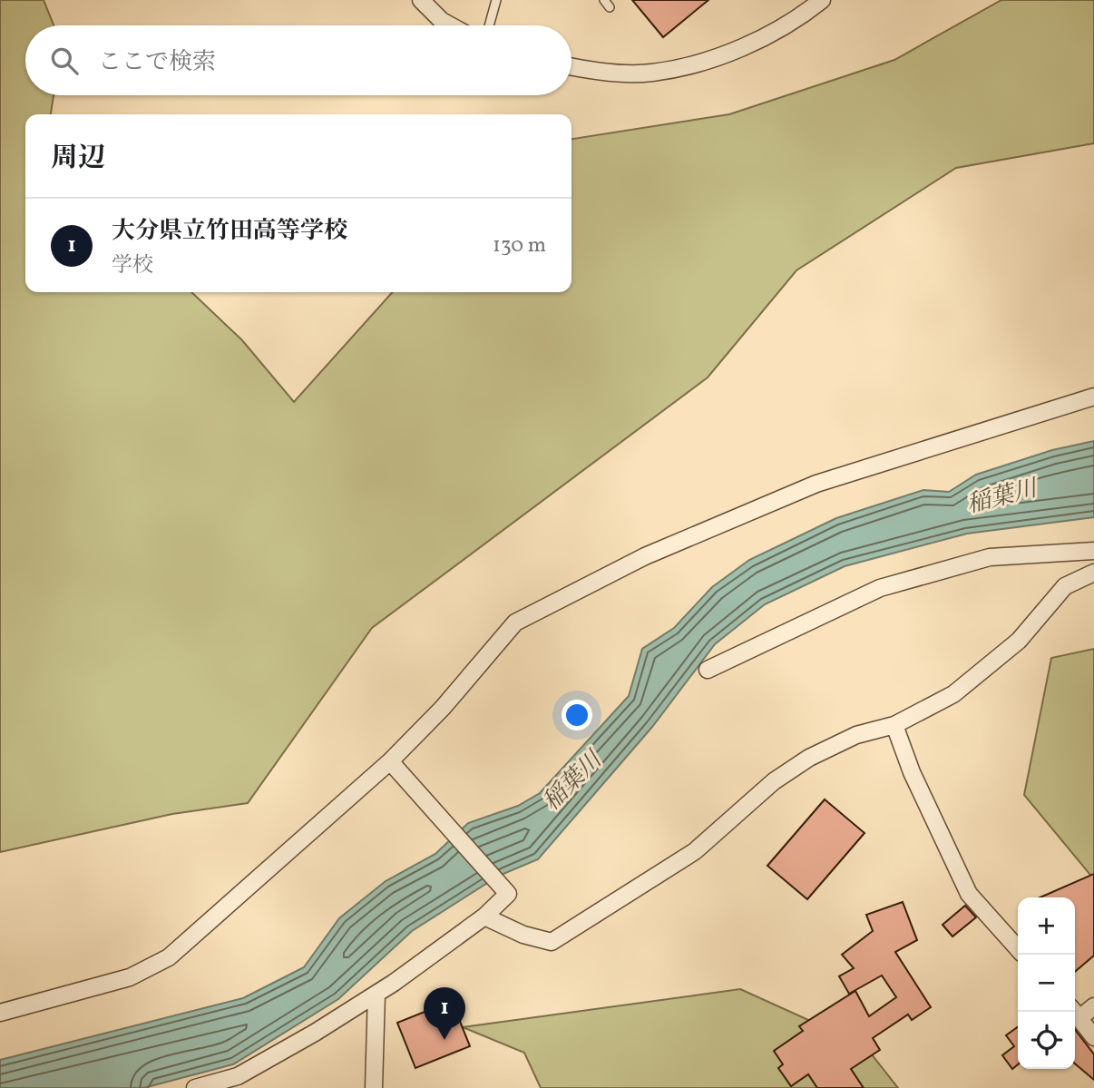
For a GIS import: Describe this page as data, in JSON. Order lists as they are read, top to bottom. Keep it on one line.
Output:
{"water":["稲葉川"],"page":{"search":"ここで検索","heading":"周辺","list":[{"mark":"1","name":"大分県立竹田高等学校","note":"学校","value":"130 m"}],"map_buttons":["+","−"],"pins":"1"}}
